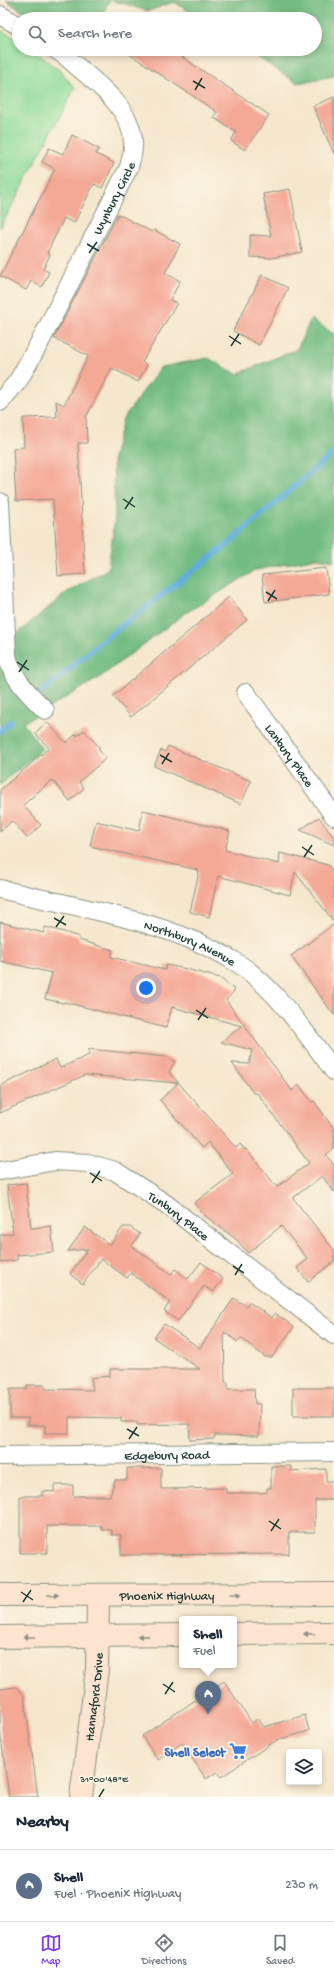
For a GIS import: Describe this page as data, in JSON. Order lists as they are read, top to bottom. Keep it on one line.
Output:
{"streets":{"main road":["Phoenix Highway","Hannaford Drive"],"street":["Wynbury Circle","Lanbury Place","Northbury Avenue","Tunbury Place","Edgebury Road"]},"crossings":[["Phoenix Highway","Hannaford Drive"]],"places":{"supermarket":["Shell Select"]},"page":{"search":"Search here","popup":["Shell","Fuel"],"pins":"A","heading":"Nearby","list":[{"mark":"A","name":"Shell","note":"Fuel · Phoenix Highway","value":"230 m"}],"nav":["Map","Directions","Saved"]},"coordinates":["31°00'48\"E"]}
